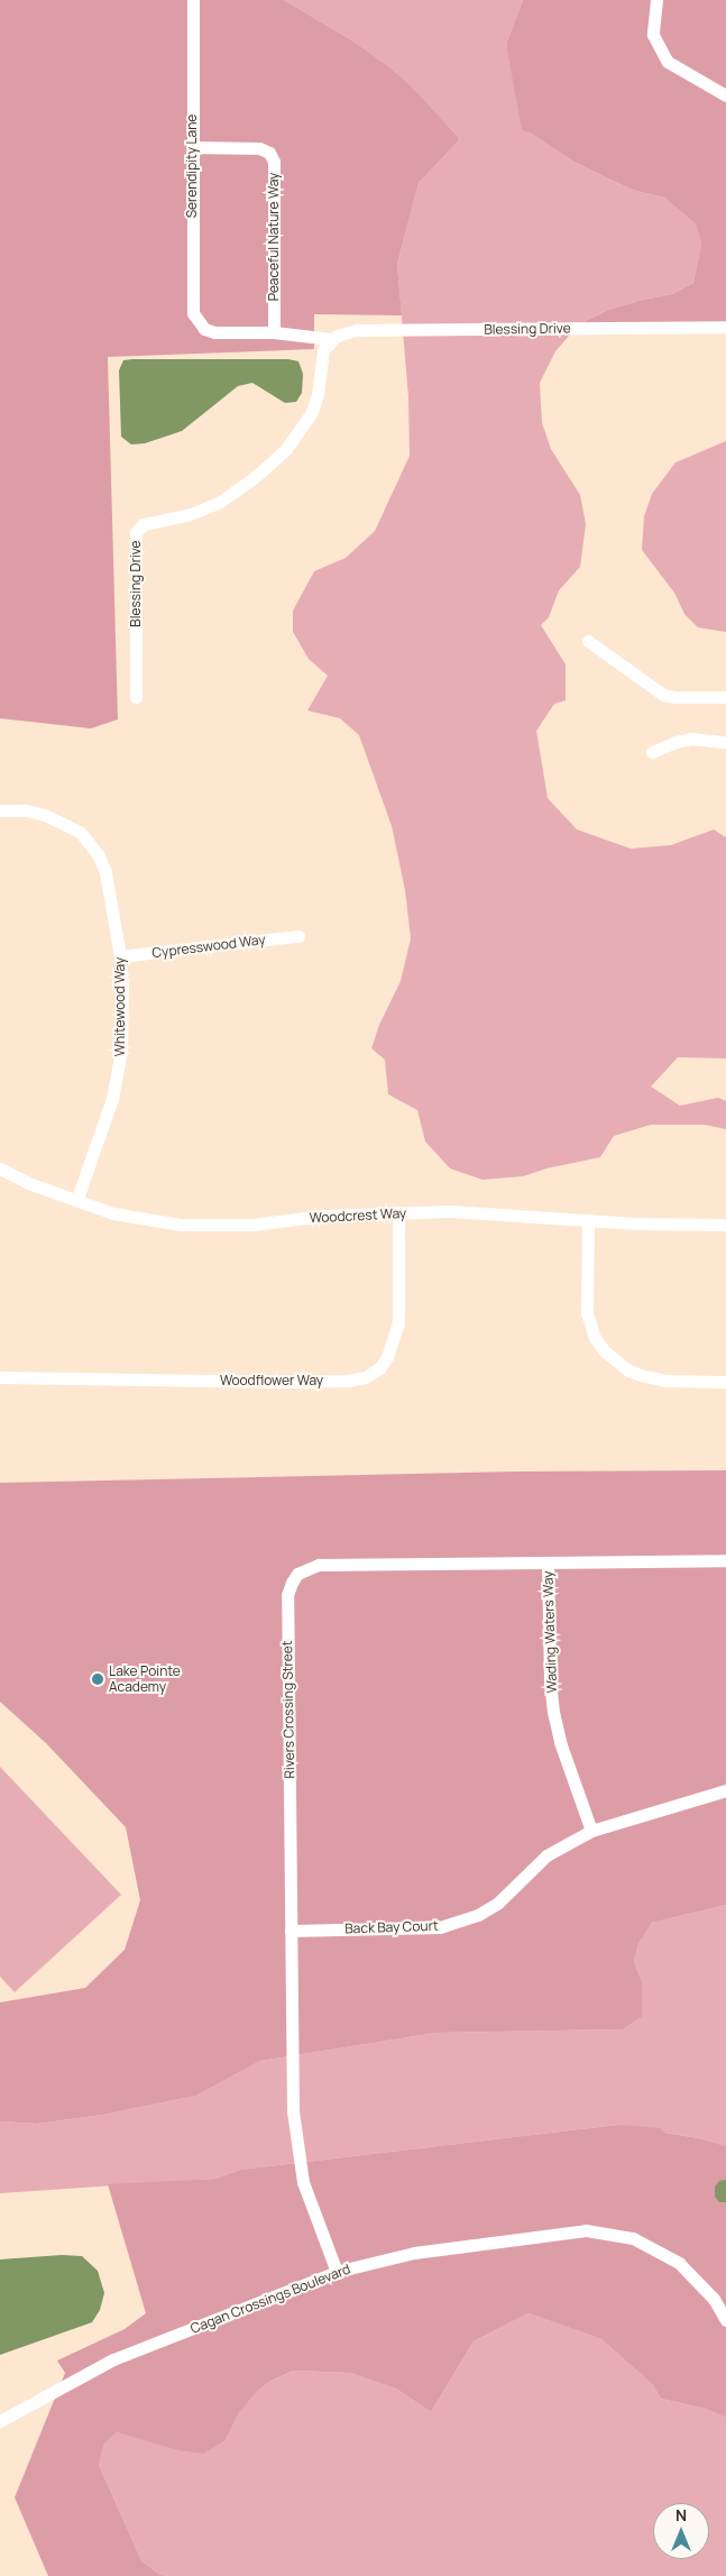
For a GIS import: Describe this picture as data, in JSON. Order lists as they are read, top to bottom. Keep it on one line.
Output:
{"streets":{"street":["Serendipity Lane","Peaceful Nature Way","Blessing Drive","Cypresswood Way","Whitewood Way","Woodcrest Way","Woodflower Way","Wading Waters Way","Rivers Crossing Street","Back Bay Court","Cagan Crossings Boulevard"]},"crossings":[["Serendipity Lane","Peaceful Nature Way"],["Serendipity Lane","Blessing Drive"],["Peaceful Nature Way","Blessing Drive"],["Cypresswood Way","Whitewood Way"],["Whitewood Way","Woodcrest Way"],["Woodcrest Way","Woodflower Way"],["Wading Waters Way","Rivers Crossing Street"],["Wading Waters Way","Back Bay Court"],["Rivers Crossing Street","Back Bay Court"],["Rivers Crossing Street","Cagan Crossings Boulevard"]],"places":["Lake Pointe Academy"],"north":"top"}
